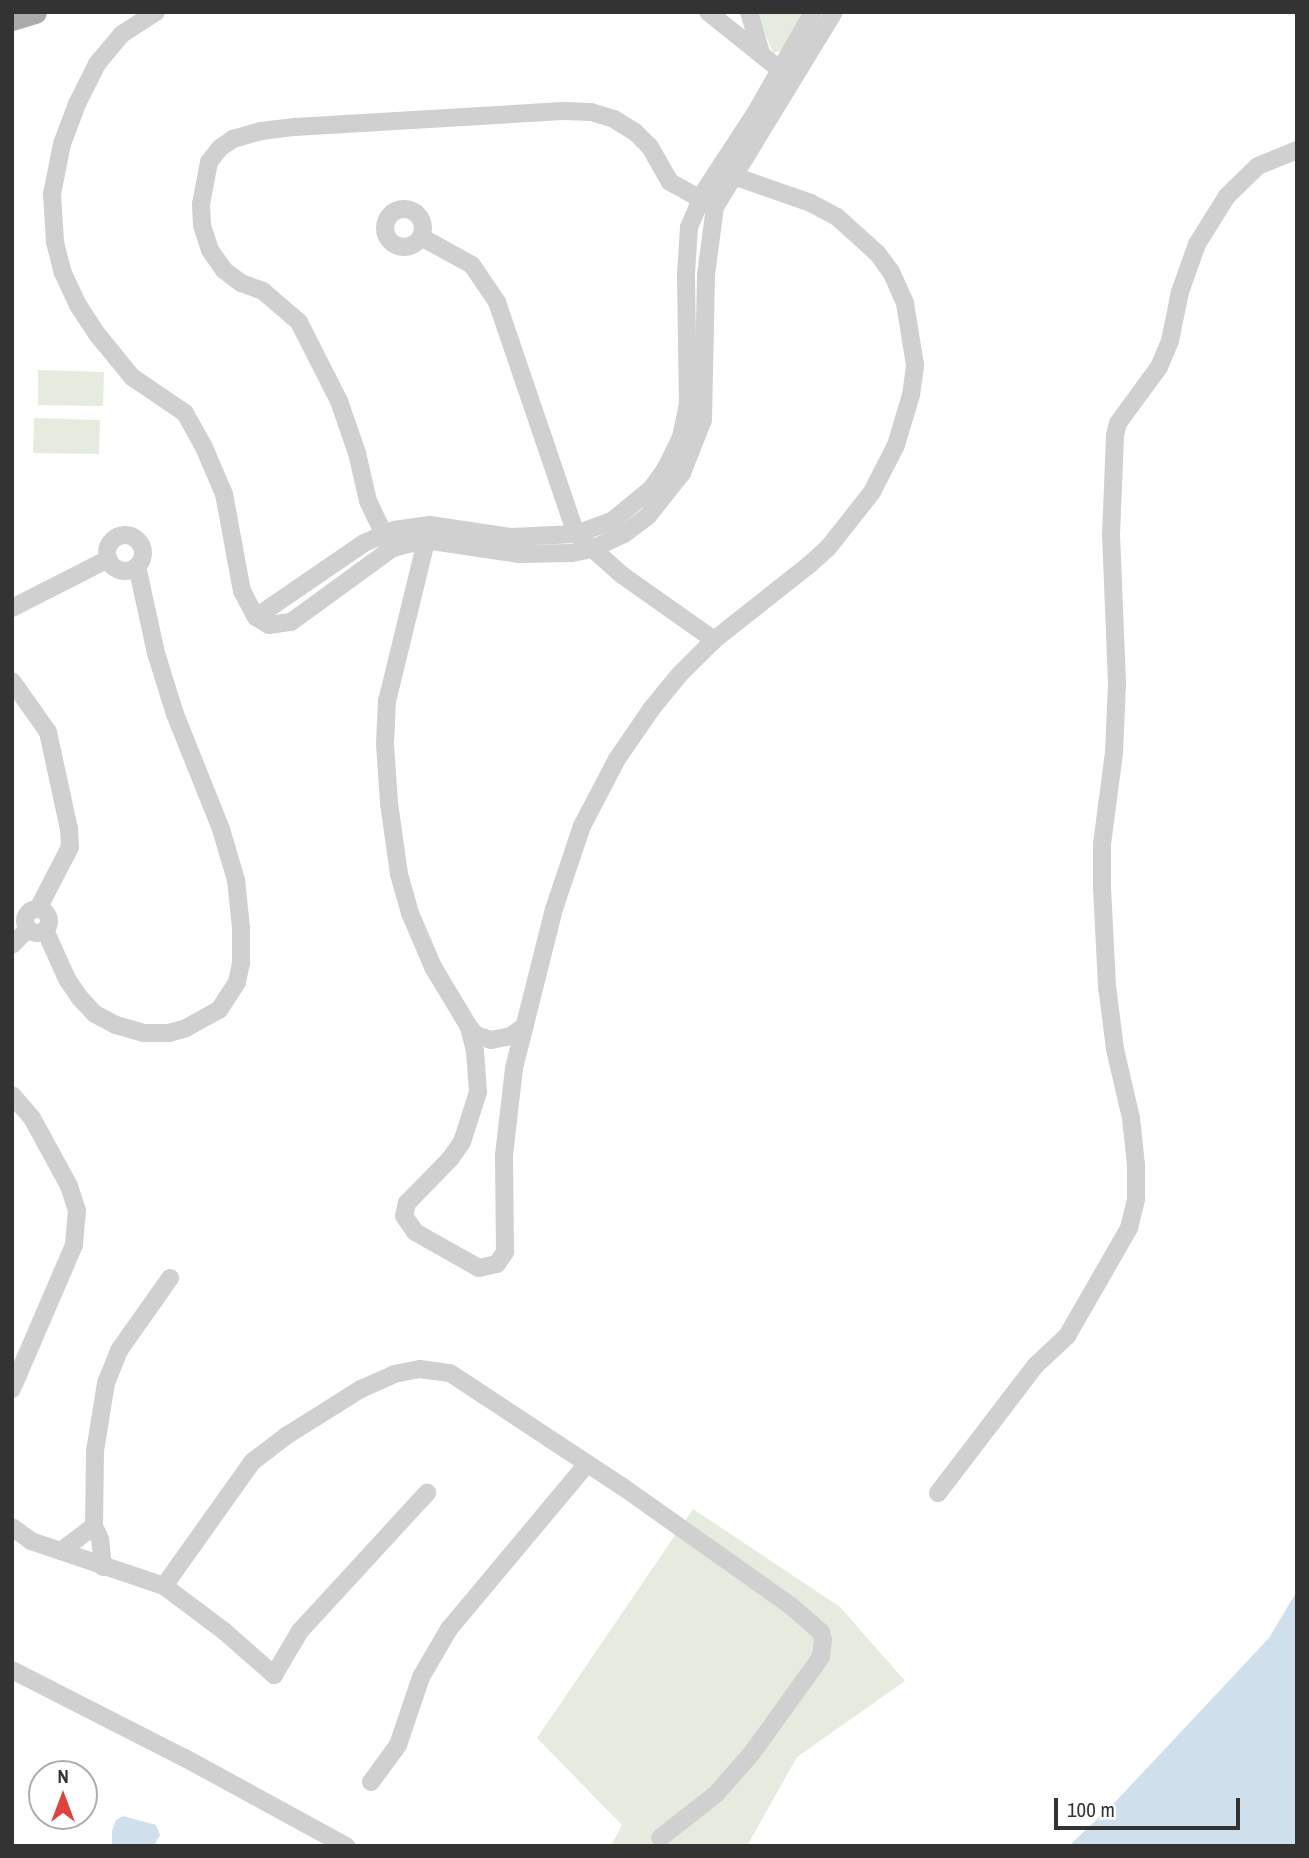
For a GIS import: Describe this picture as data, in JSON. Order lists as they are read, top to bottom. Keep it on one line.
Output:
{"scale_bar":"100 m","north":"top"}
